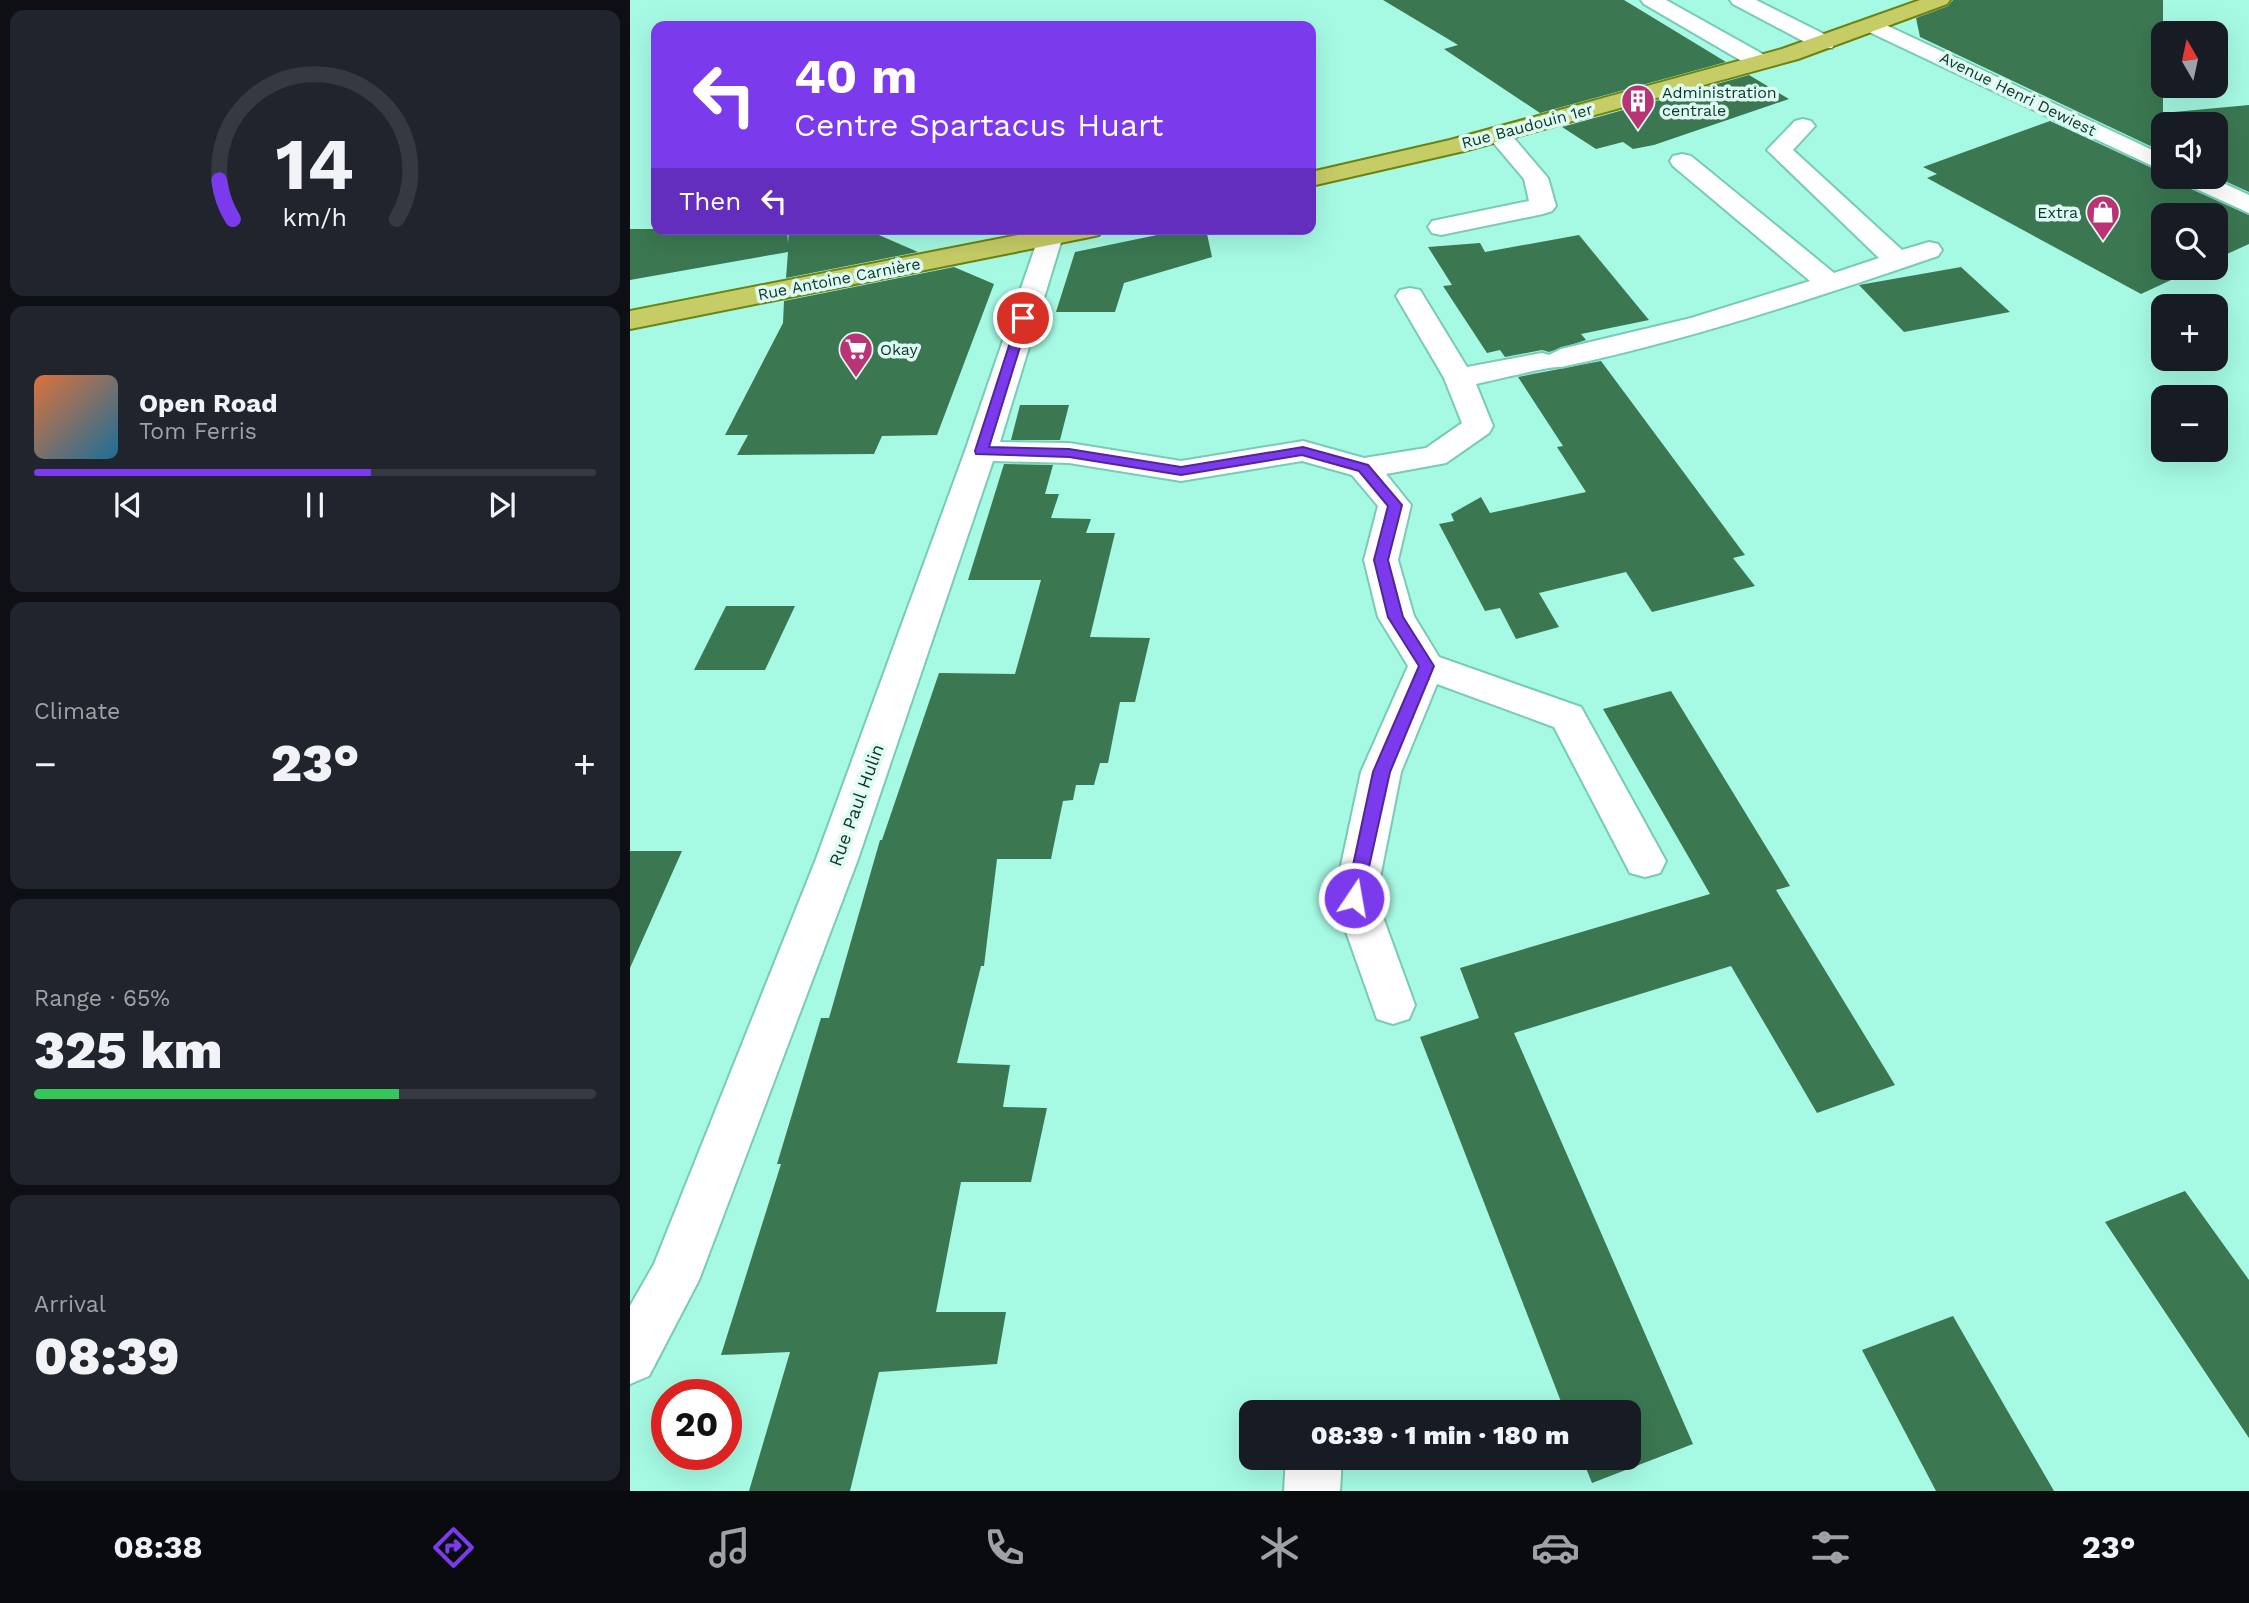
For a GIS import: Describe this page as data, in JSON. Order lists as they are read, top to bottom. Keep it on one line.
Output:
{"streets":{"main road":["Rue Baudouin 1er","Rue Antoine Carnière"],"street":["Avenue Henri Dewiest","Rue Paul Hulin"]},"crossings":[["Avenue Henri Dewiest","Rue Baudouin 1er"],["Rue Antoine Carnière","Rue Paul Hulin"]],"places":{"building":["Administration centrale"],"shop":["Extra"],"supermarket":["Okay"]},"north":"top","page":{"map_buttons":["+","−"],"turn":["40 m","Centre Spartacus Huart"],"then":"Then","song":["Open Road","Tom Ferris"],"tile":["Climate",["Range · 65%","325 km"],["Arrival","08:39"]],"heat":["−","23°","+"],"limit":"20","trip":"08:39 · 1 min · 180 m","tabs":["08:38","23°"],"gauge":["14","km/h"]}}
